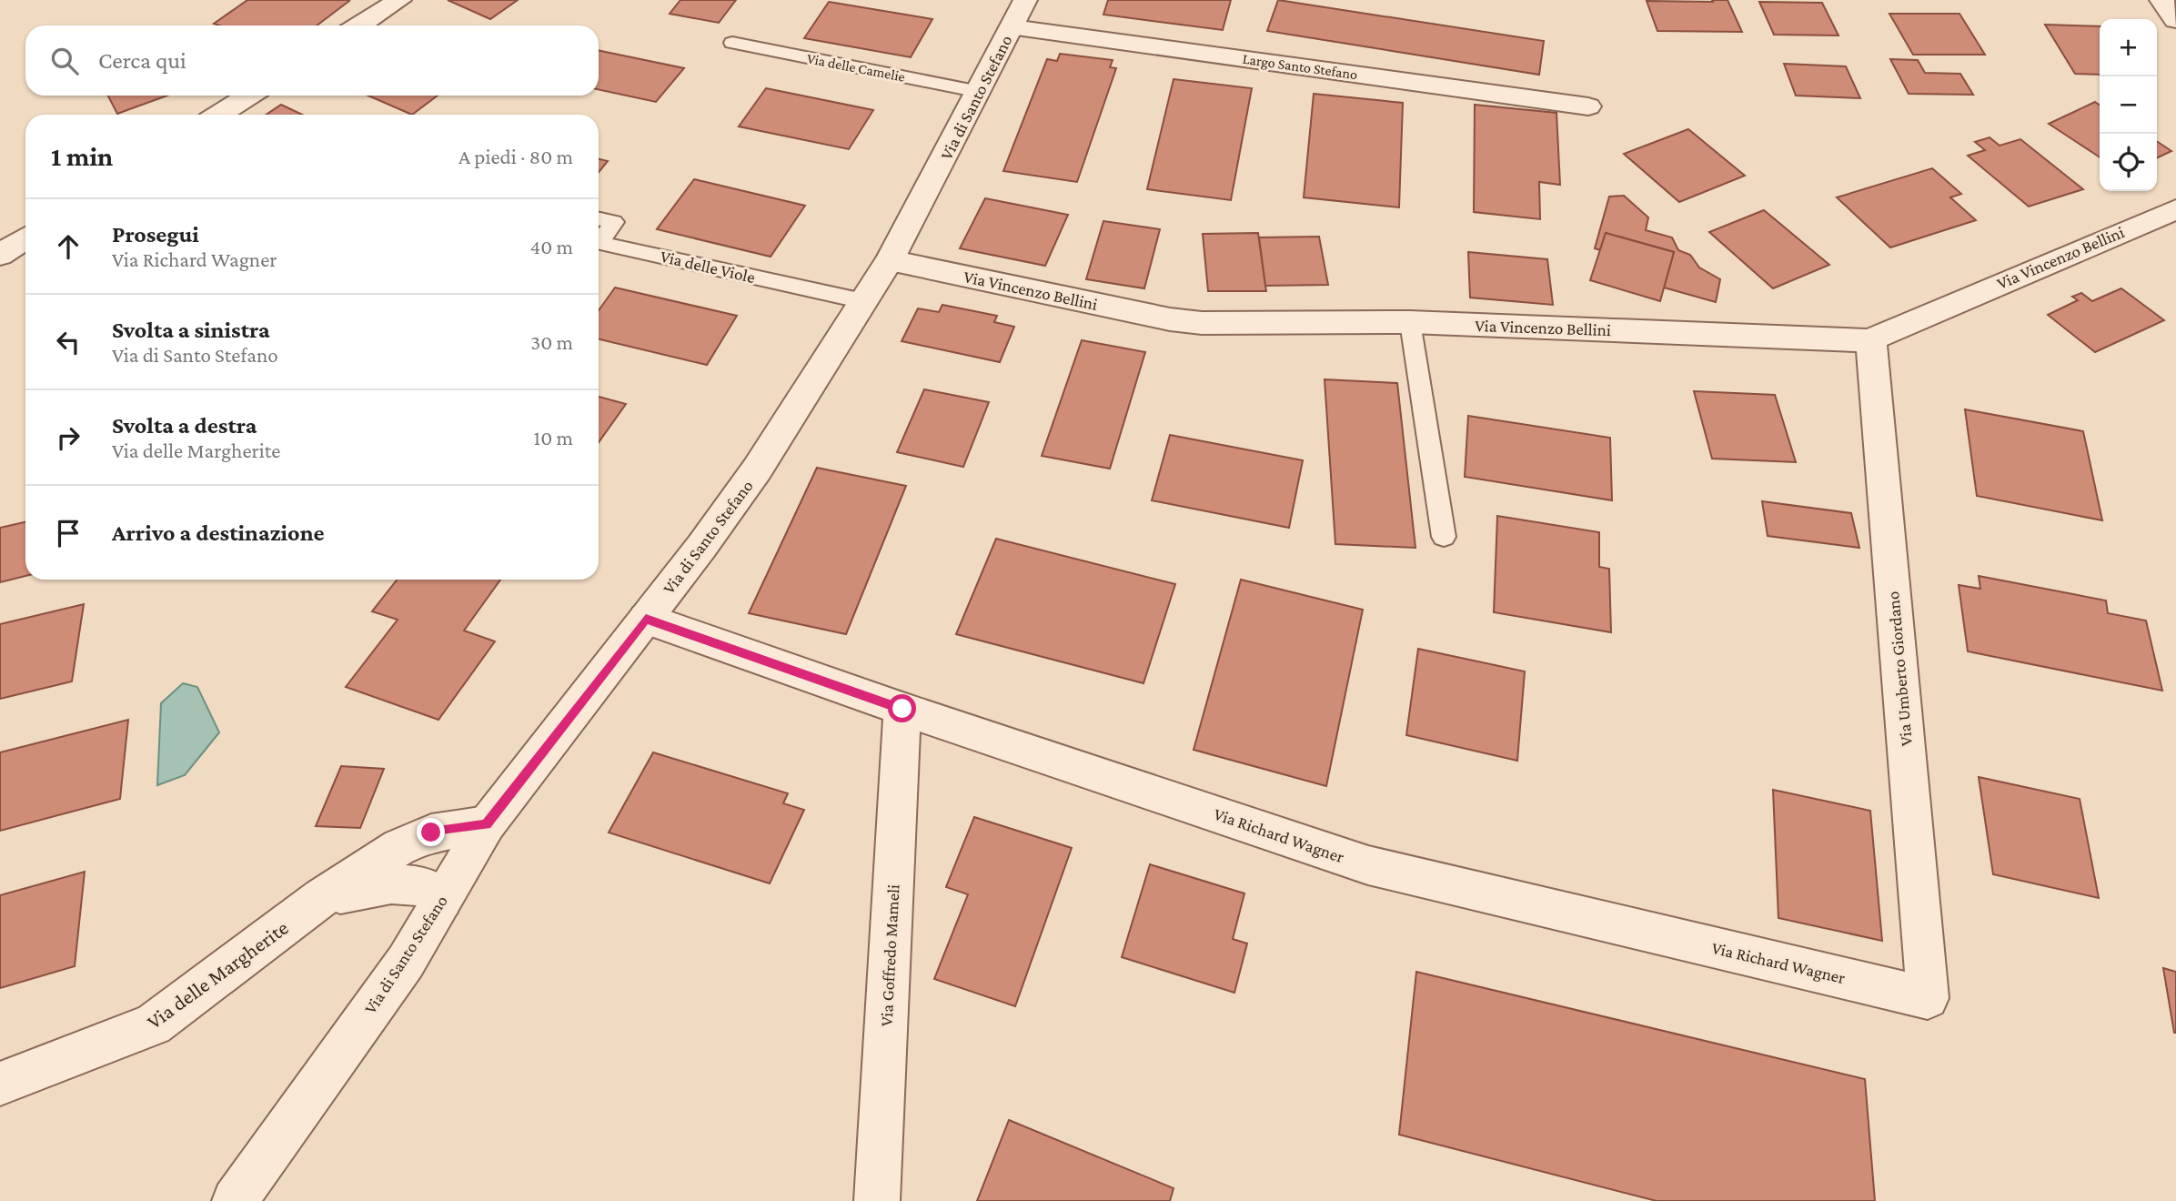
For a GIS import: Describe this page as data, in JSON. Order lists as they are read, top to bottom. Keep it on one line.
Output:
{"streets":{"street":["Largo Santo Stefano","Via di Santo Stefano","Via Vincenzo Bellini","Via Umberto Giordano","Via Richard Wagner","Via Goffredo Mameli","Via delle Margherite"],"lane":["Via delle Camelie","Via delle Viole"]},"crossings":[["Largo Santo Stefano","Via di Santo Stefano"],["Via delle Camelie","Via di Santo Stefano"],["Via di Santo Stefano","Via Vincenzo Bellini"],["Via di Santo Stefano","Via delle Viole"],["Via di Santo Stefano","Via Richard Wagner"],["Via di Santo Stefano","Via delle Margherite"],["Via Vincenzo Bellini","Via Umberto Giordano"],["Via Umberto Giordano","Via Richard Wagner"],["Via Richard Wagner","Via Goffredo Mameli"]],"page":{"map_buttons":["+","−"],"search":"Cerca qui","heading":["1 min","A piedi · 80 m"],"list":[["Prosegui","Via Richard Wagner","40 m"],["Svolta a sinistra","Via di Santo Stefano","30 m"],["Svolta a destra","Via delle Margherite","10 m"],"Arrivo a destinazione"]}}
